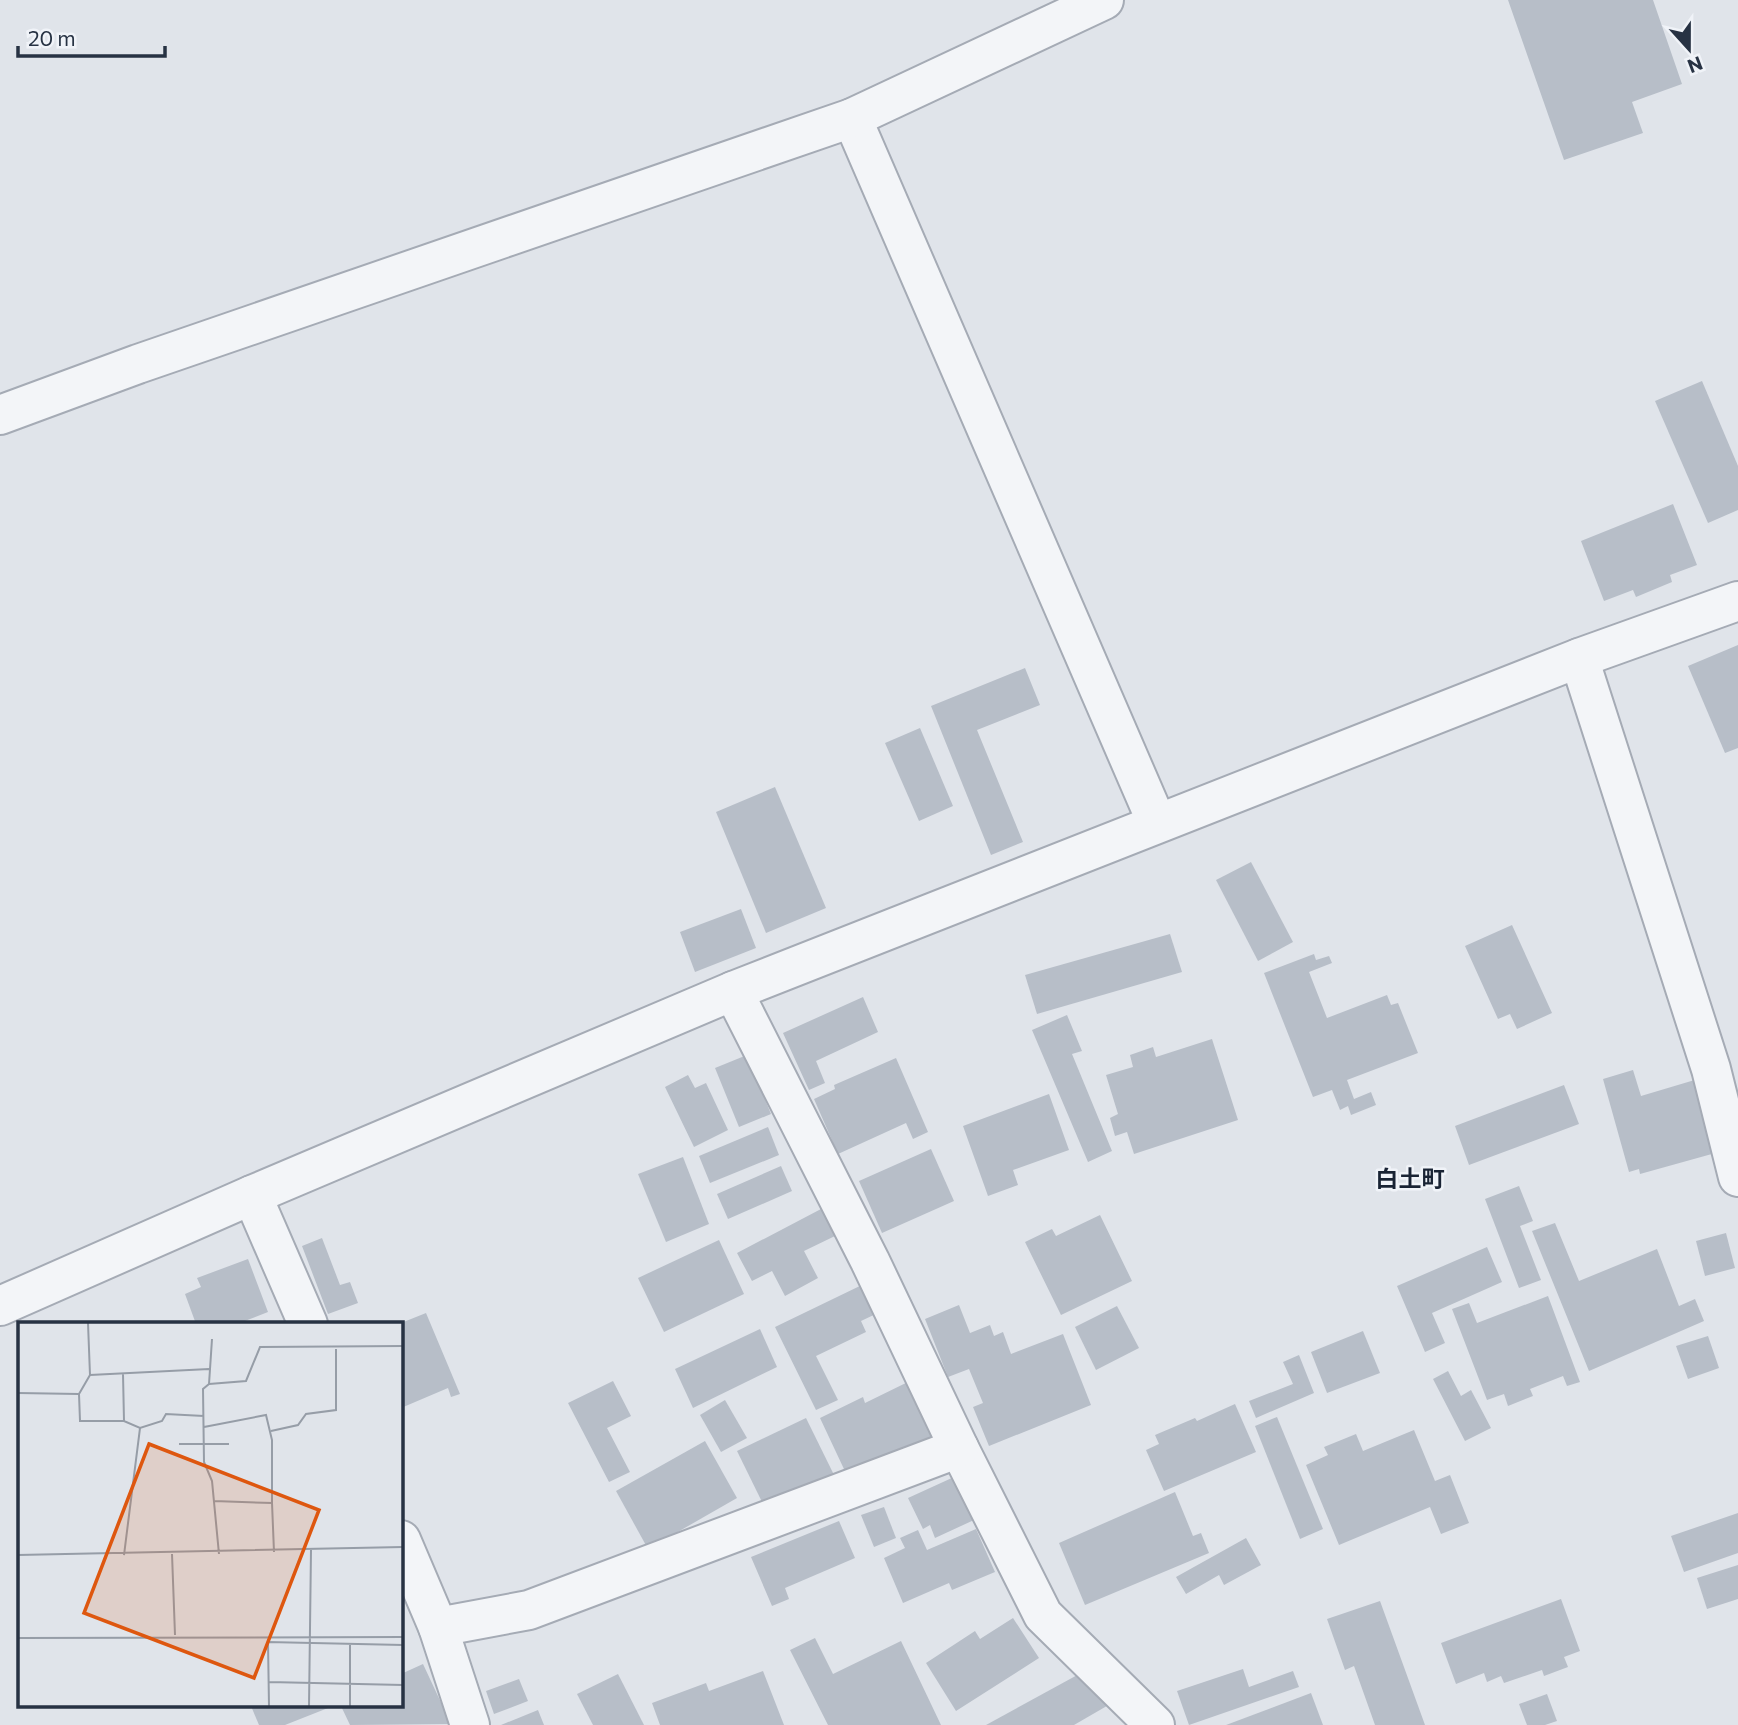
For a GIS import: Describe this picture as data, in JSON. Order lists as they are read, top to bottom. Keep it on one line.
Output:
{"districts":["白土町"],"scale_bar":"20 m","north":"bottom"}
